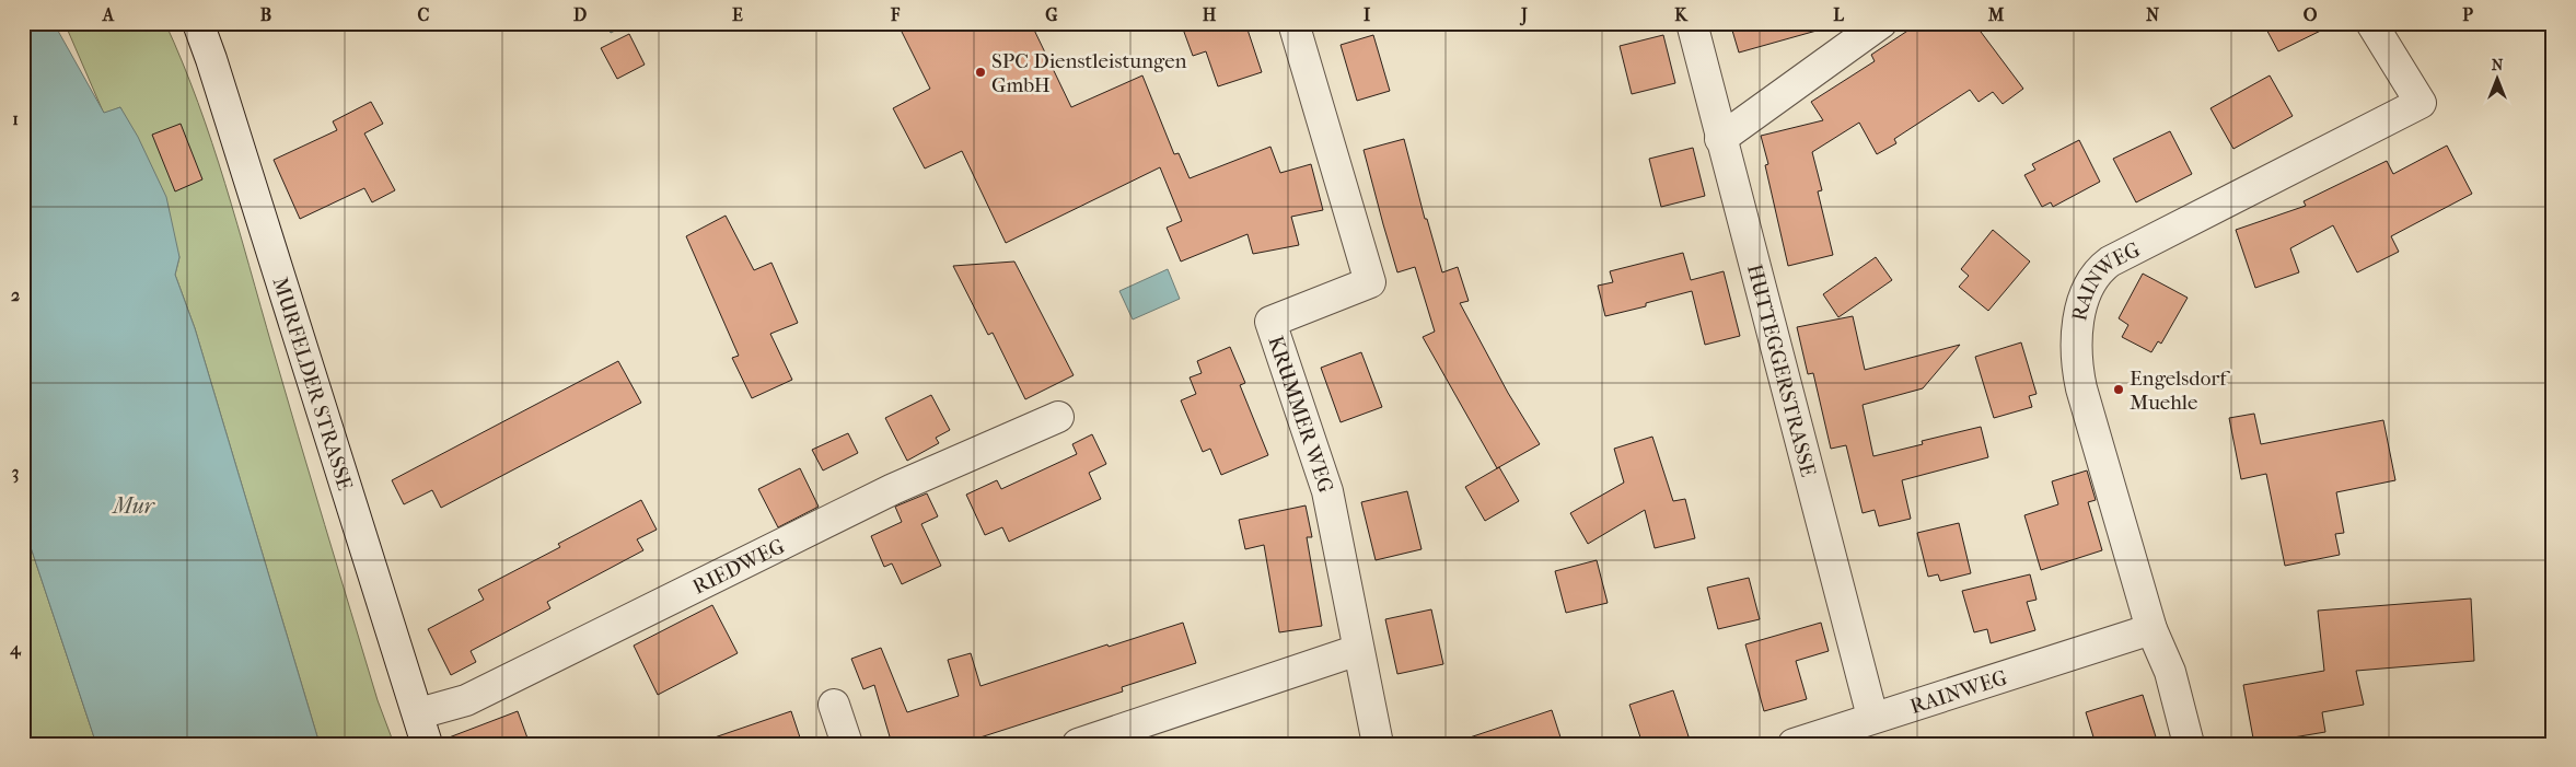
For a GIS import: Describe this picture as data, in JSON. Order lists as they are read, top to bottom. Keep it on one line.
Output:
{"streets":{"street":["RAINWEG","HUTTEGGERSTRASSE","MURFELDER STRASSE","KRUMMER WEG","RIEDWEG"]},"crossings":[["RAINWEG","HUTTEGGERSTRASSE"],["MURFELDER STRASSE","RIEDWEG"]],"water":["Mur"],"places":["SPC Dienstleistungen GmbH","Engelsdorf Muehle"],"north":"top","grid":{"columns":["A","B","C","D","E","F","G","H","I","J","K","L","M","N","O","P"],"rows":["1","2","3","4"]}}
